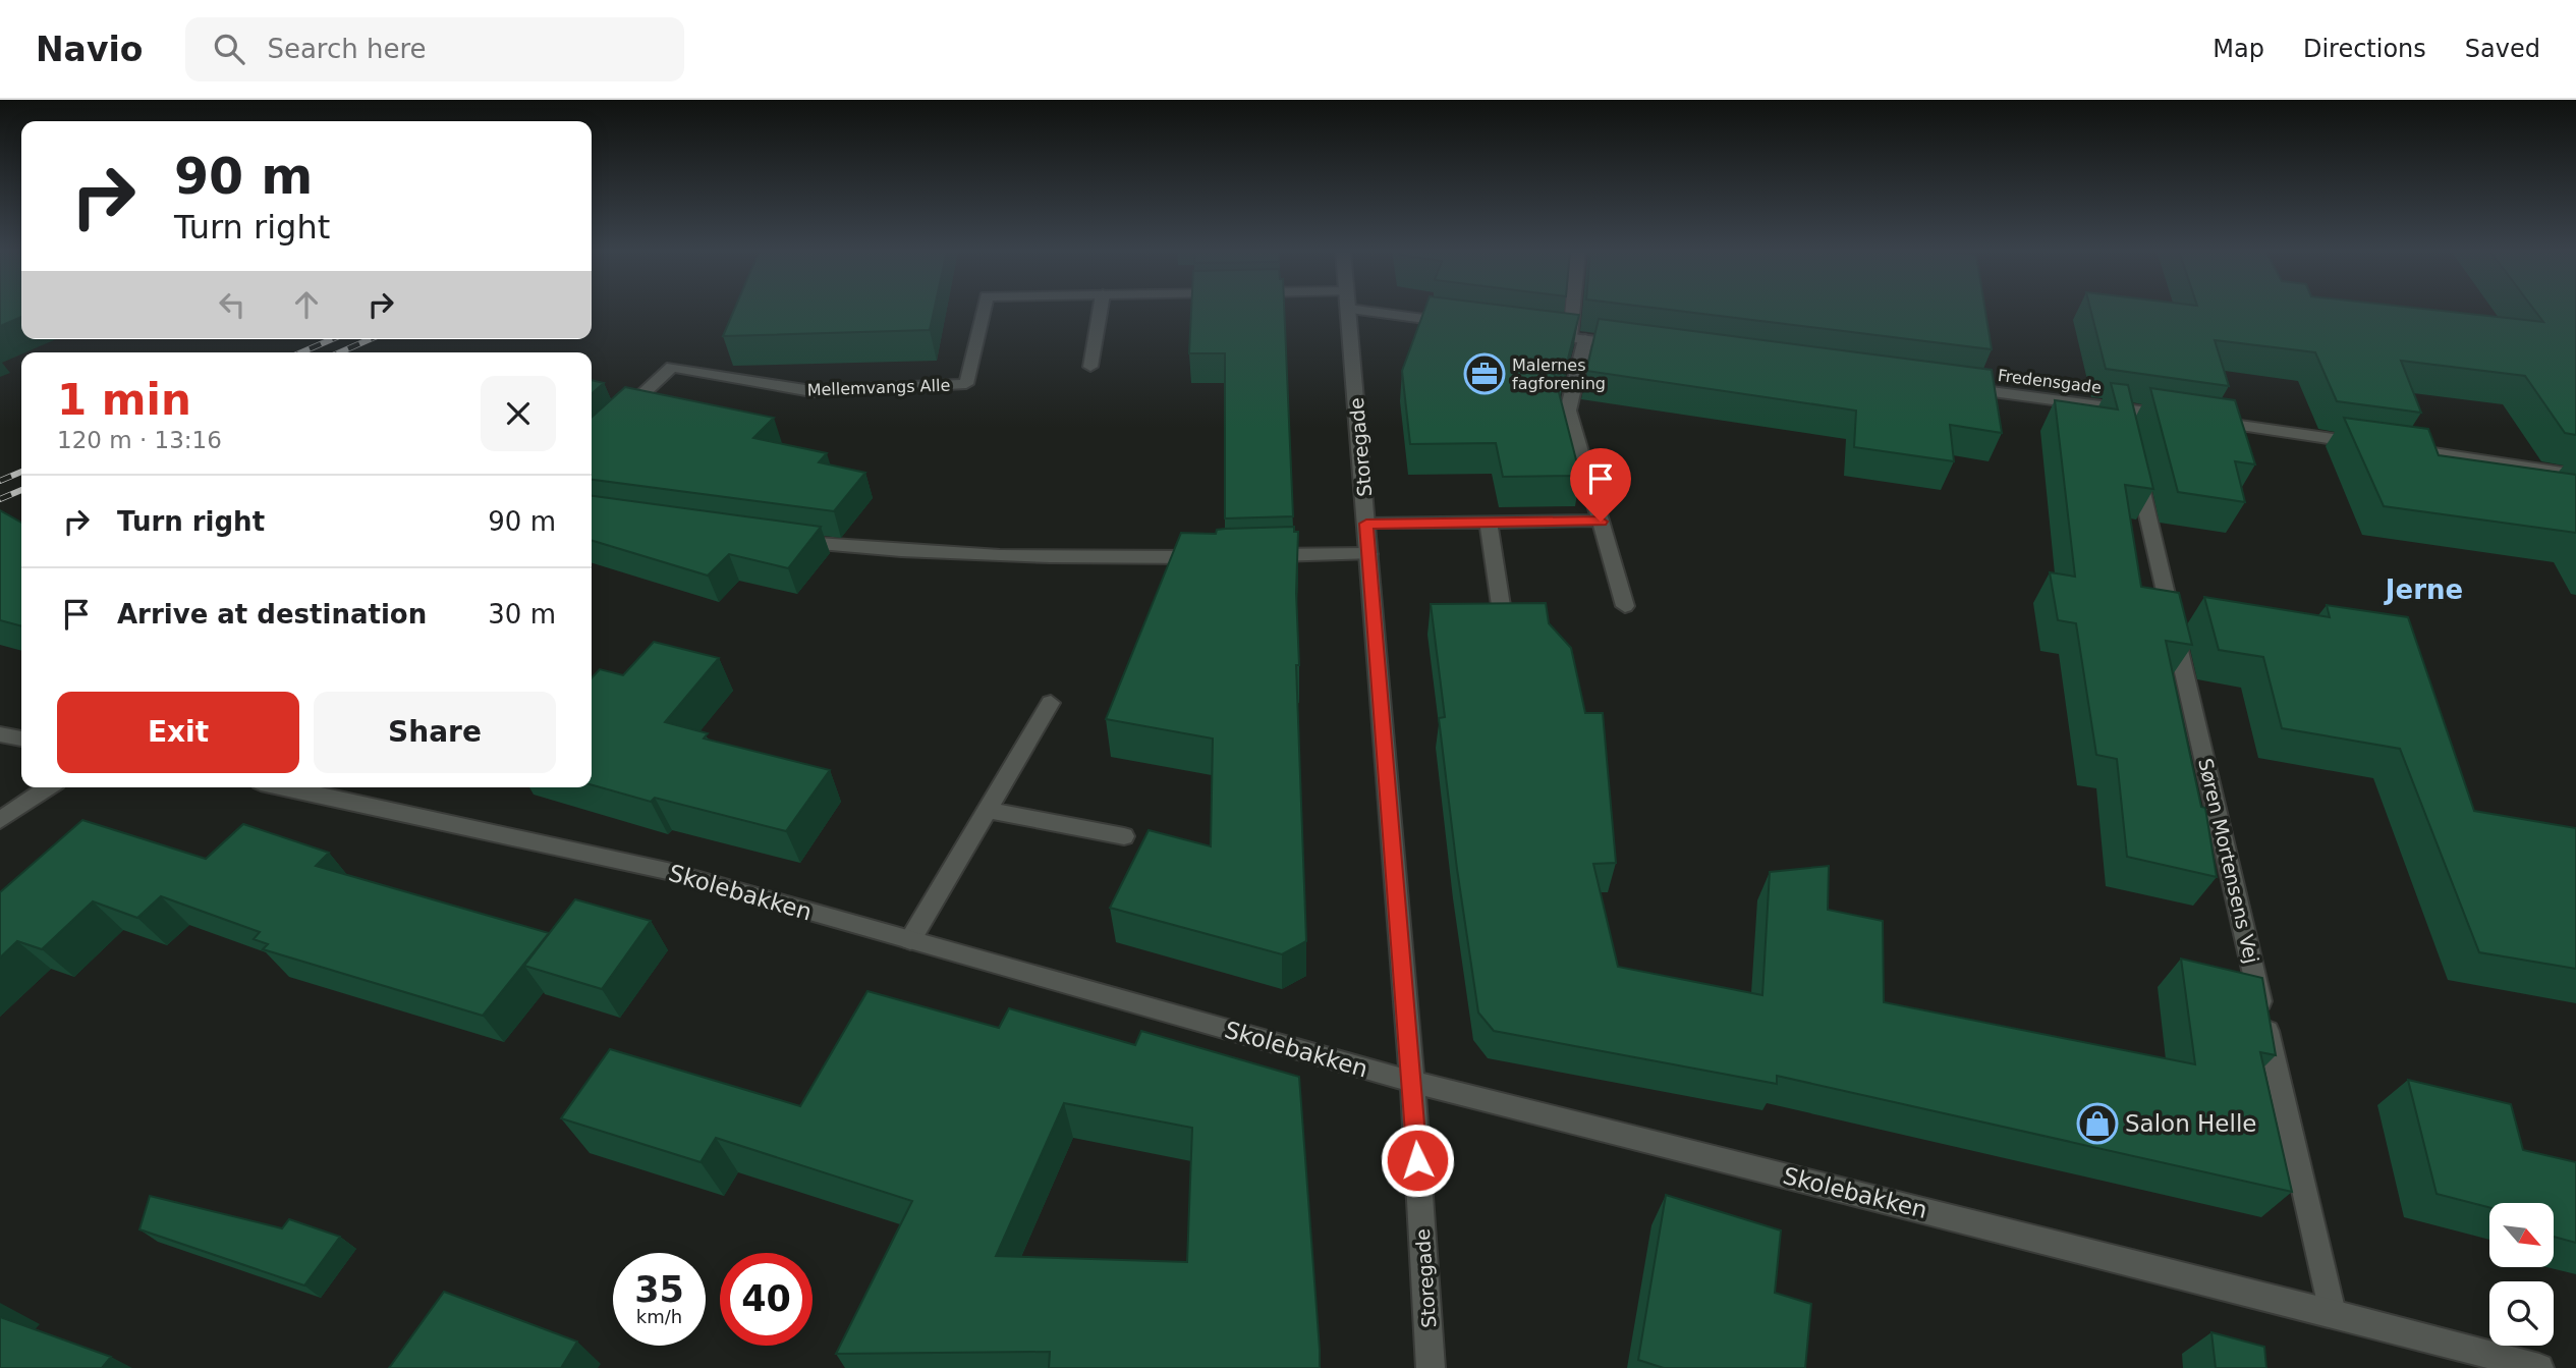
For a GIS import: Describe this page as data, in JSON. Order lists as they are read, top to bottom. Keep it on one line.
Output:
{"streets":{"street":["Fredensgade","Mellemvangs Alle","Storegade","Søren Mortensens Vej","Skolebakken"]},"crossings":[["Storegade","Skolebakken"],["Søren Mortensens Vej","Skolebakken"]],"districts":["Jerne"],"places":{"office":["Malernes fagforening"],"shop":["Salon Helle"]},"north":"bottom right","page":{"header":"Navio","search":"Search here","nav":["Map","Directions","Saved"],"turn":["90 m","Turn right"],"heading":["1 min","120 m · 13:16"],"list":[{"name":"Turn right","value":"90 m"},{"name":"Arrive at destination","value":"30 m"}],"buttons":["Exit","Share"],"speed":"35 km/h","limit":"40"}}
